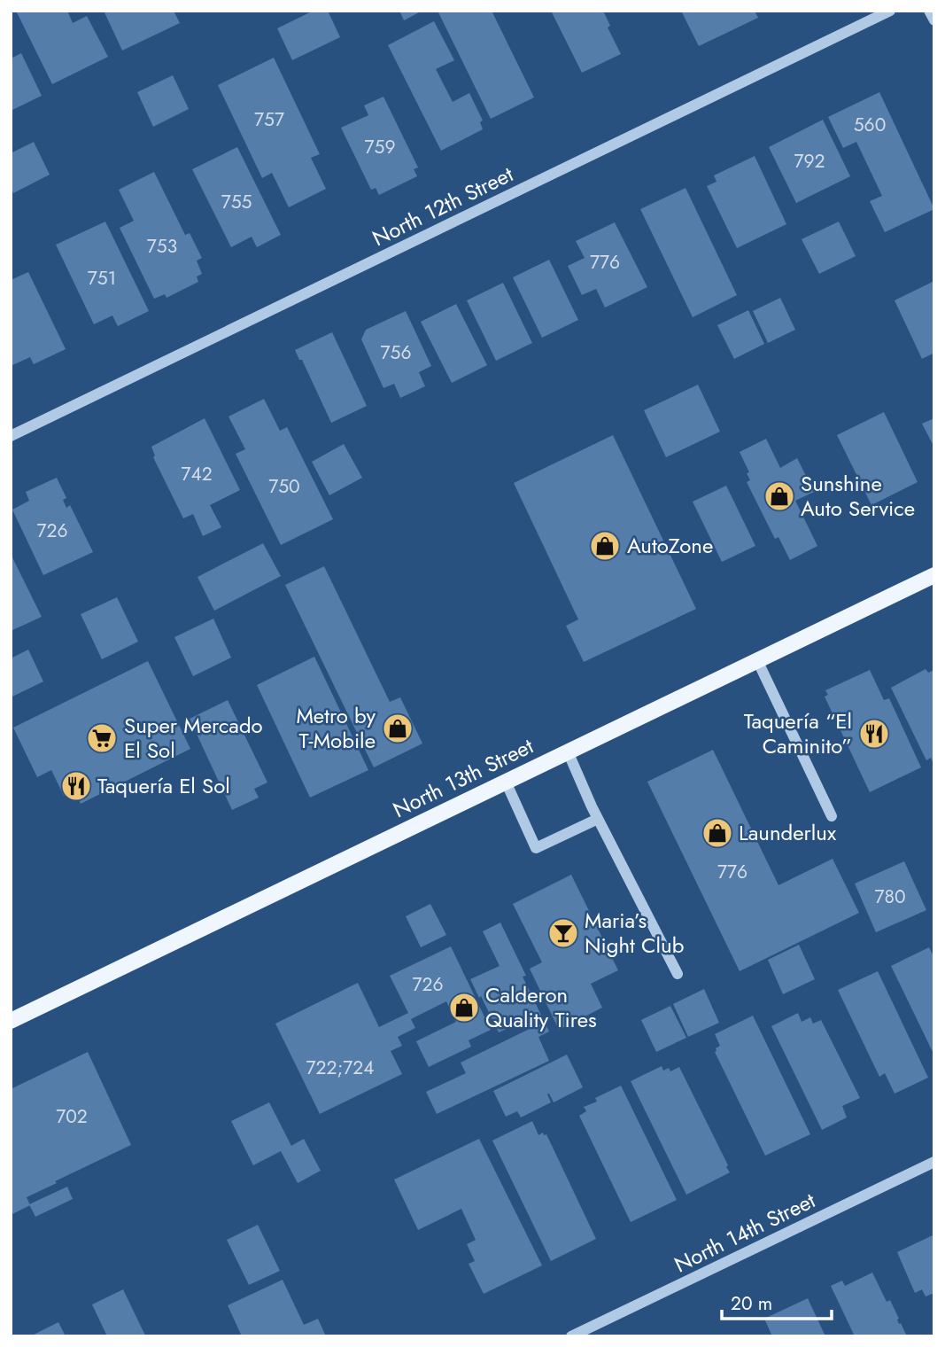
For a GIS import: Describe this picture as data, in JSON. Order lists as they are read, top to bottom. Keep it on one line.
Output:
{"streets":{"main road":["North 13th Street"],"street":["North 12th Street","North 14th Street"]},"places":{"shop":["Sunshine Auto Service","AutoZone","Metro by T-Mobile","Launderlux","Calderon Quality Tires"],"restaurant":["Taquería “El Caminito”","Taquería El Sol"],"supermarket":["Super Mercado El Sol"],"bar":["Maria’s Night Club"]},"house_numbers":["757","560","759","792","755","753","776","751","756","742","750","726","776","780","726","722;724","702"],"scale_bar":"20 m"}
